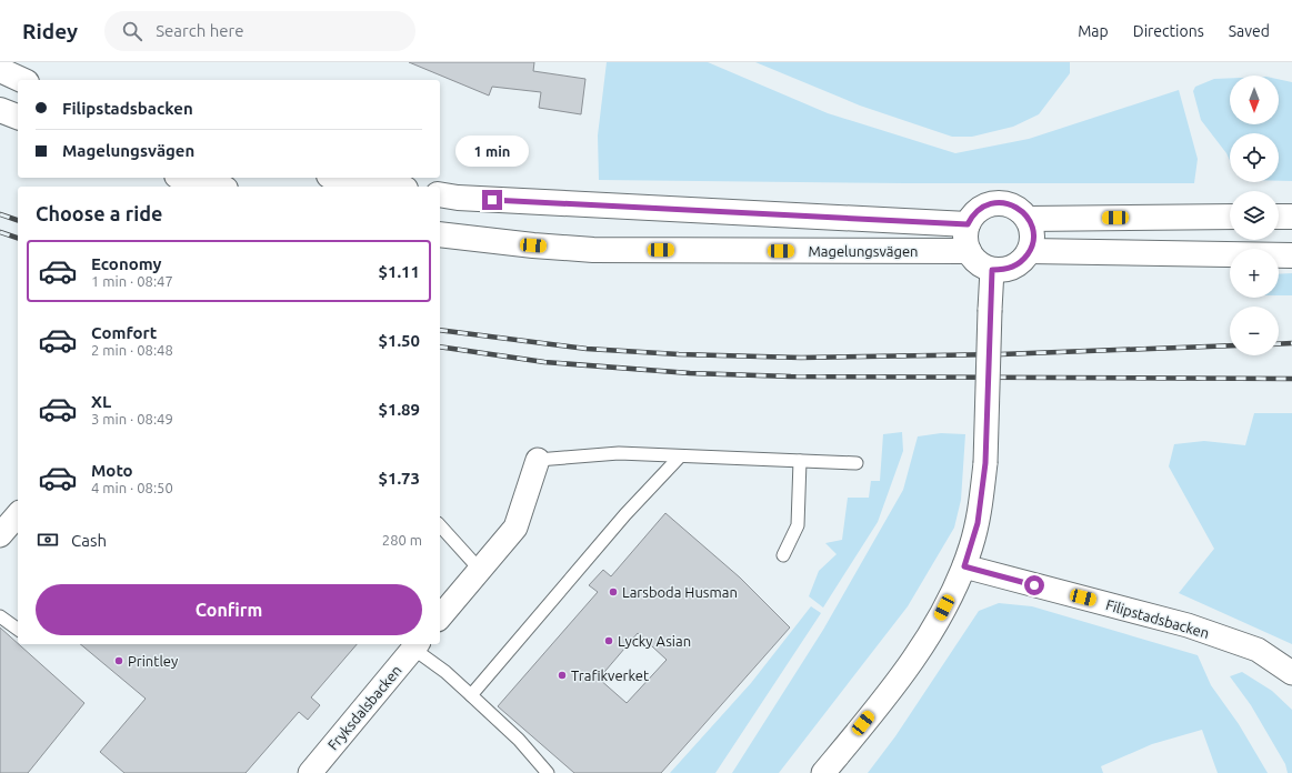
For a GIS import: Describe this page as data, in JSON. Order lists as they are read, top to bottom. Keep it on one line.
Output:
{"streets":{"main road":["Magelungsvägen"],"street":["Filipstadsbacken","Fryksdalsbacken"]},"places":["Larsboda Husman","Lycky Asian","Printley","Trafikverket"],"north":"bottom","page":{"header":"Ridey","search":"Search here","nav":["Map","Directions","Saved"],"map_buttons":["+","−"],"banner":["Filipstadsbacken","Magelungsvägen"],"bubble":"1 min","heading":"Choose a ride","list":[{"name":"Economy","note":"1 min · 08:47","value":"$1.11"},{"name":"Comfort","note":"2 min · 08:48","value":"$1.50"},{"name":"XL","note":"3 min · 08:49","value":"$1.89"},{"name":"Moto","note":"4 min · 08:50","value":"$1.73"}],"pay":["Cash","280 m"],"buttons":"Confirm"}}
